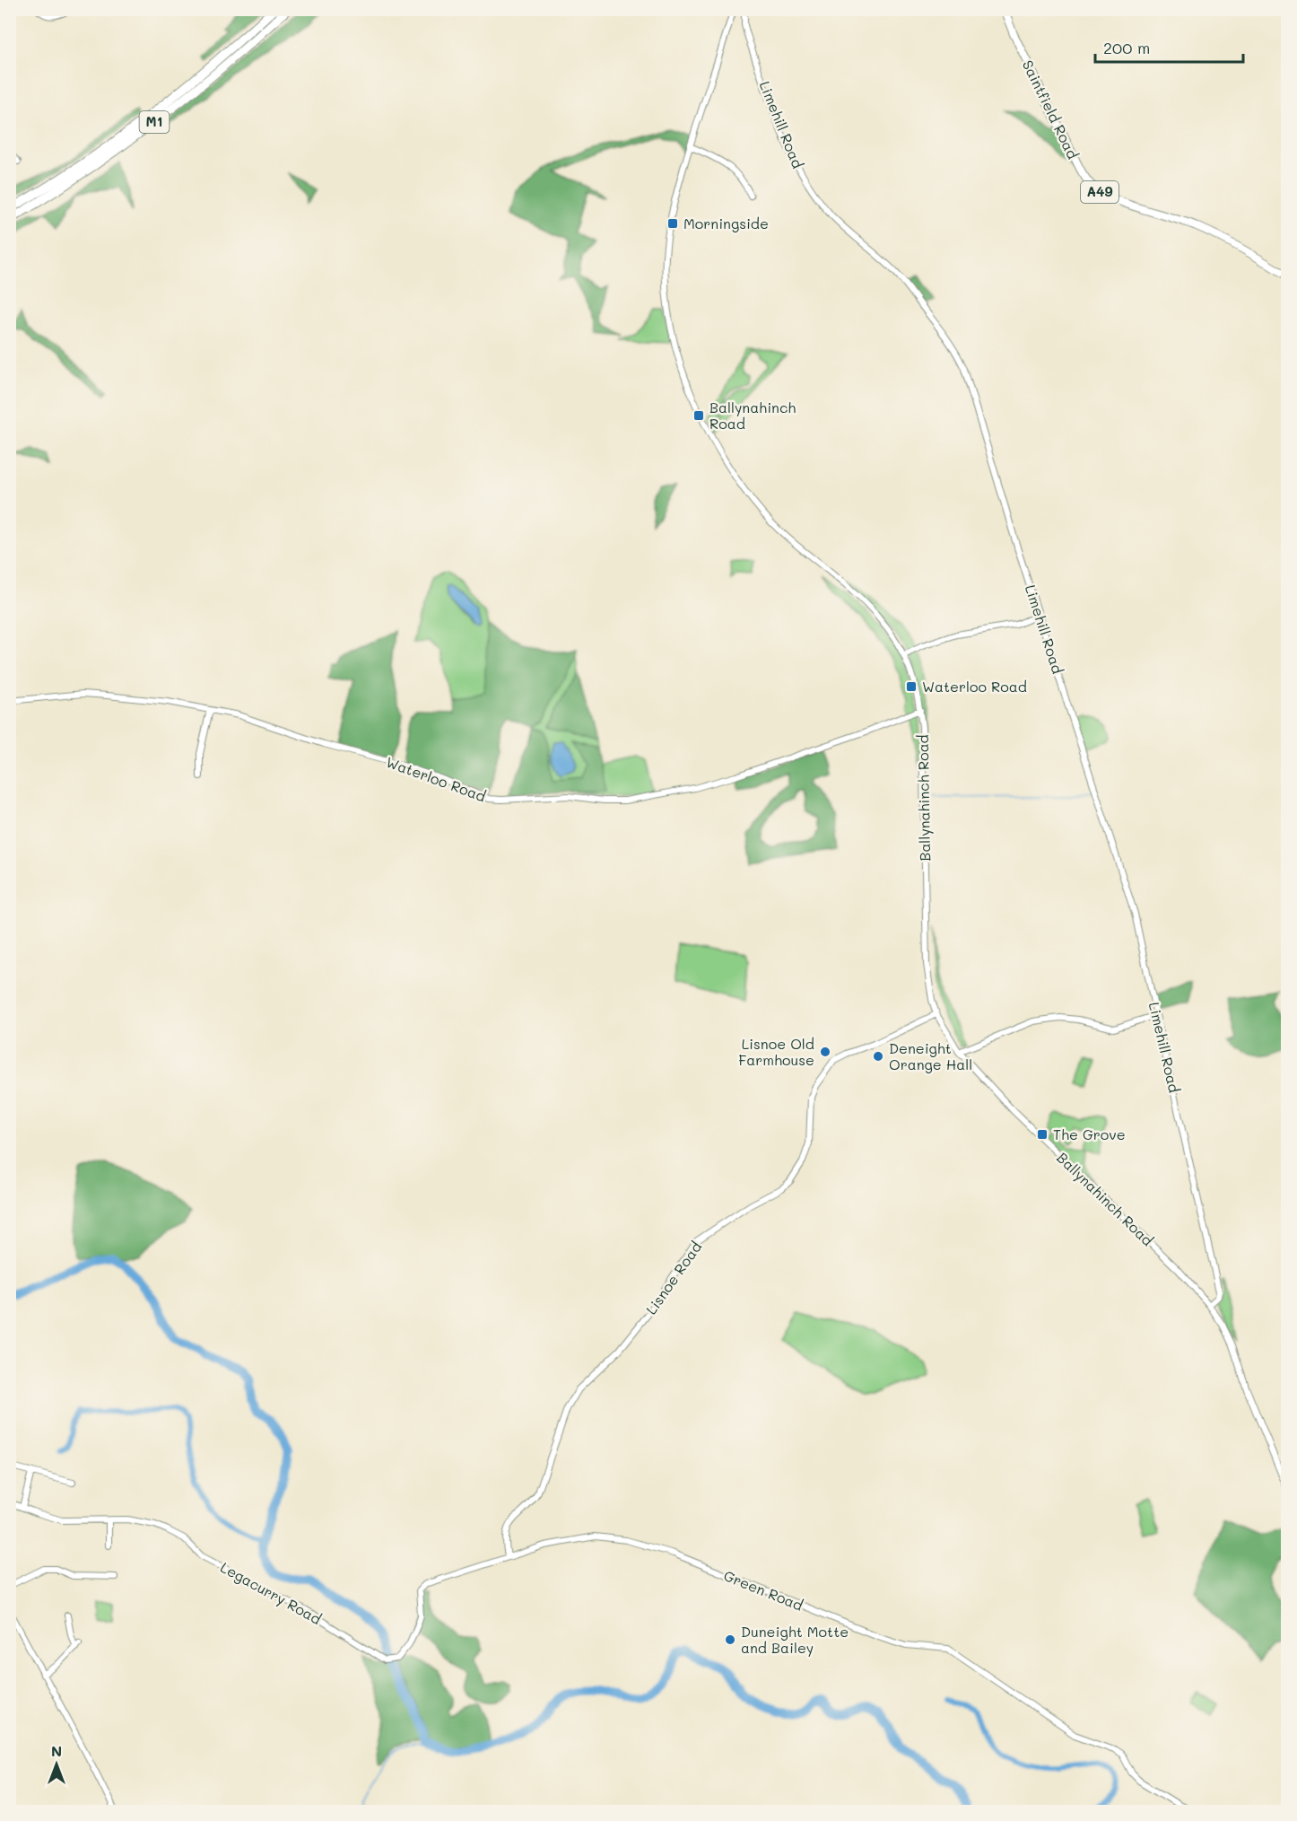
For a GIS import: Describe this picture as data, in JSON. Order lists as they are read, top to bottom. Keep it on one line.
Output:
{"streets":{"highway":["M1"],"main road":["Saintfield Road","A49"],"street":["Limehill Road","Waterloo Road","Ballynahinch Road","Lisnoe Road","Green Road","Legacurry Road"]},"crossings":[["Limehill Road","Ballynahinch Road"],["Waterloo Road","Ballynahinch Road"],["Ballynahinch Road","Lisnoe Road"],["Lisnoe Road","Green Road"],["Lisnoe Road","Legacurry Road"],["Green Road","Legacurry Road"]],"places":{"transit":["Morningside","Ballynahinch Road","Waterloo Road","The Grove"],"other":["Lisnoe Old Farmhouse","Deneight Orange Hall","Duneight Motte and Bailey"]},"scale_bar":"200 m","north":"top"}
